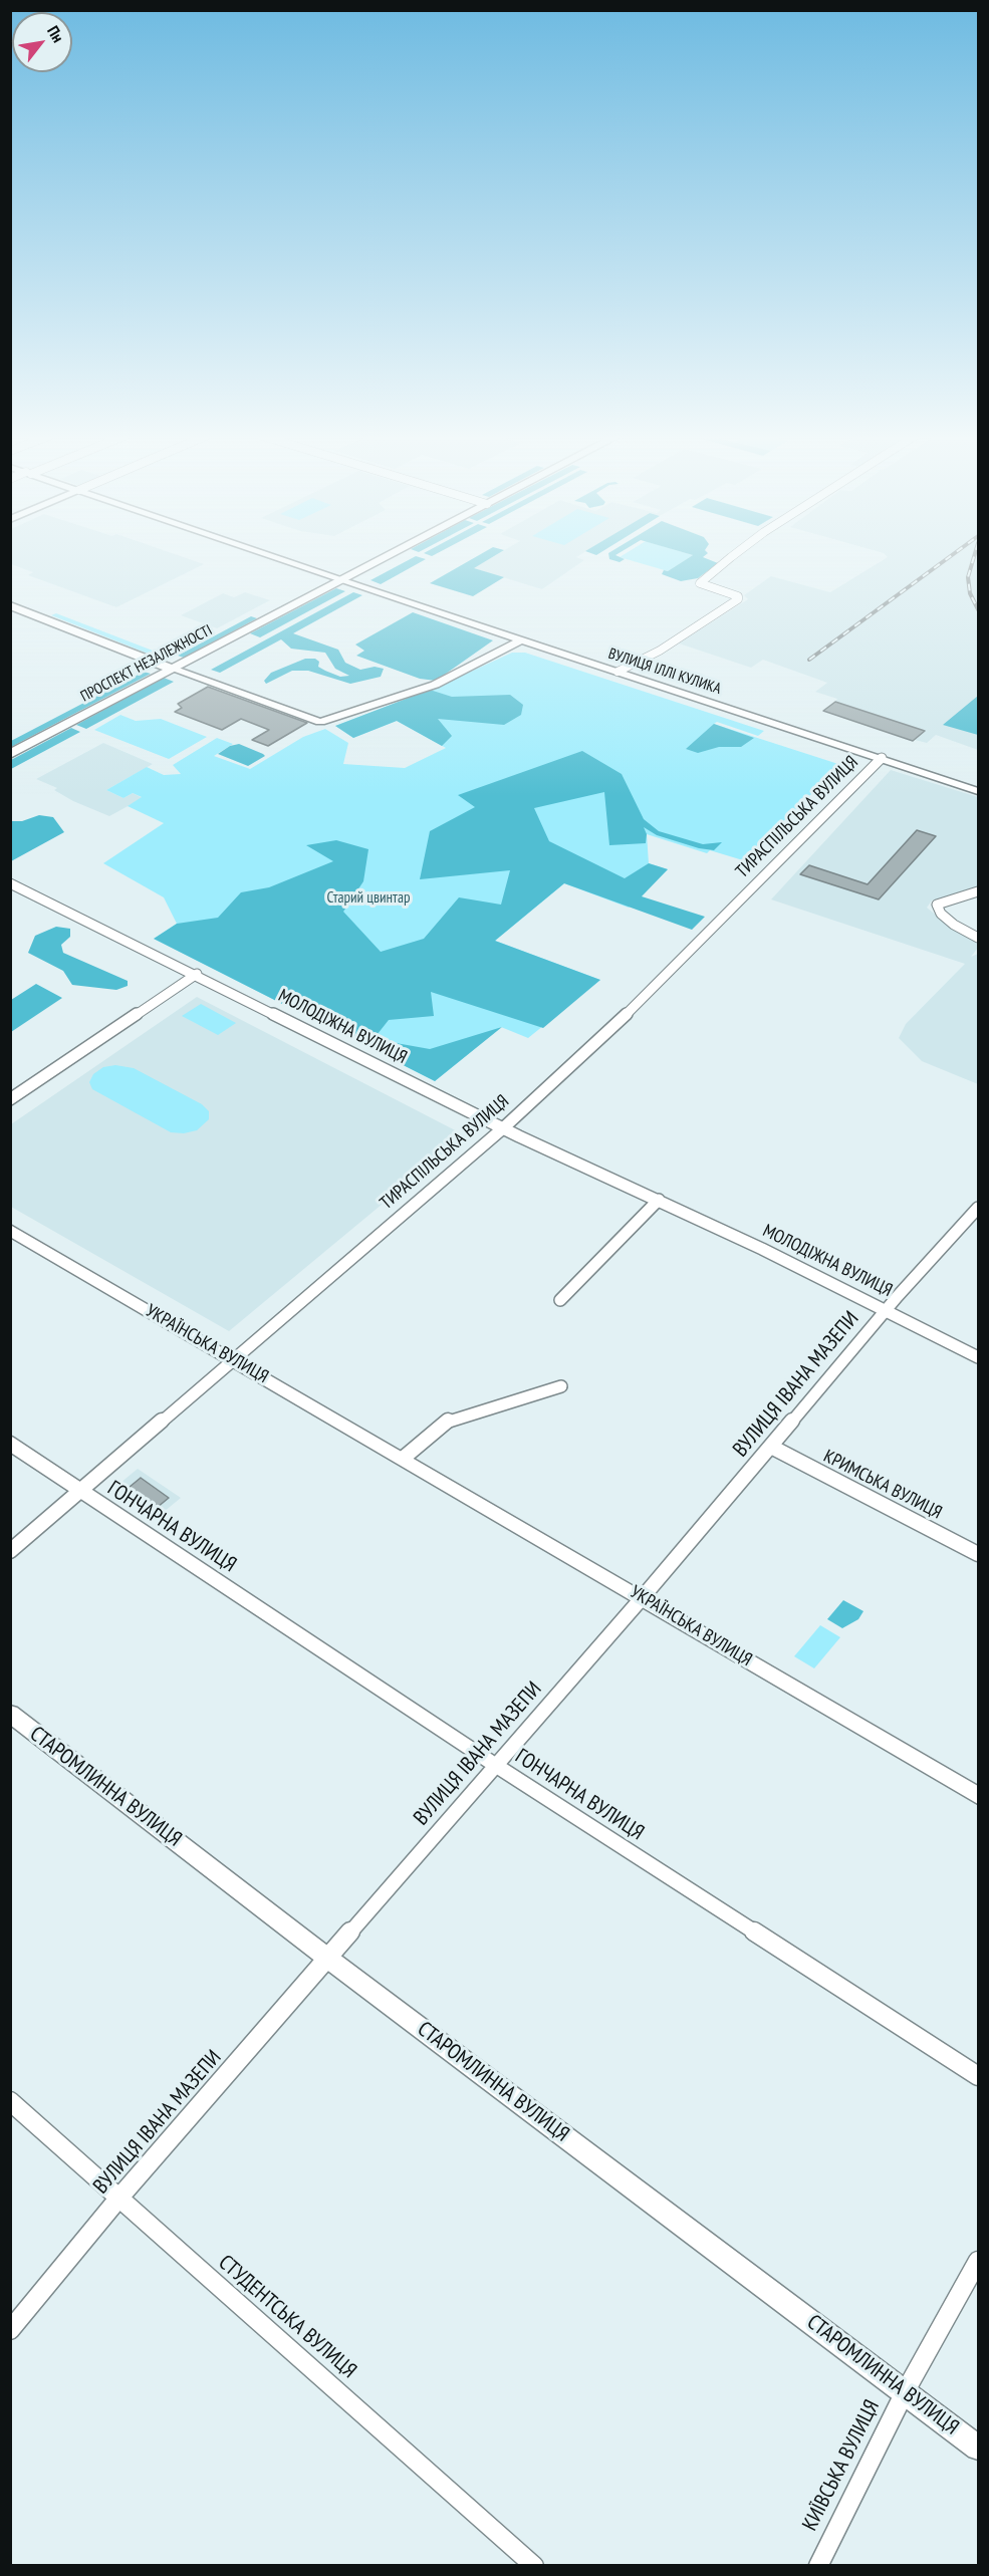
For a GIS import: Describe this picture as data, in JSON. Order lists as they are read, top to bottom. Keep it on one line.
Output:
{"streets":{"main road":["ПРОСПЕКТ НЕЗАЛЕЖНОСТІ"],"street":["ВУЛИЦЯ ІЛЛІ КУЛИКА","ТИРАСПІЛЬСЬКА ВУЛИЦЯ","МОЛОДІЖНА ВУЛИЦЯ","УКРАЇНСЬКА ВУЛИЦЯ","ВУЛИЦЯ ІВАНА МАЗЕПИ","КРИМСЬКА ВУЛИЦЯ","ГОНЧАРНА ВУЛИЦЯ","СТАРОМЛИННА ВУЛИЦЯ","СТУДЕНТСЬКА ВУЛИЦЯ","КИЇВСЬКА ВУЛИЦЯ"]},"crossings":[["ПРОСПЕКТ НЕЗАЛЕЖНОСТІ","ВУЛИЦЯ ІЛЛІ КУЛИКА"],["ВУЛИЦЯ ІЛЛІ КУЛИКА","ТИРАСПІЛЬСЬКА ВУЛИЦЯ"],["ТИРАСПІЛЬСЬКА ВУЛИЦЯ","МОЛОДІЖНА ВУЛИЦЯ"],["ТИРАСПІЛЬСЬКА ВУЛИЦЯ","УКРАЇНСЬКА ВУЛИЦЯ"],["ТИРАСПІЛЬСЬКА ВУЛИЦЯ","ГОНЧАРНА ВУЛИЦЯ"],["МОЛОДІЖНА ВУЛИЦЯ","ВУЛИЦЯ ІВАНА МАЗЕПИ"],["УКРАЇНСЬКА ВУЛИЦЯ","ВУЛИЦЯ ІВАНА МАЗЕПИ"],["ВУЛИЦЯ ІВАНА МАЗЕПИ","КРИМСЬКА ВУЛИЦЯ"],["ВУЛИЦЯ ІВАНА МАЗЕПИ","ГОНЧАРНА ВУЛИЦЯ"],["ВУЛИЦЯ ІВАНА МАЗЕПИ","СТАРОМЛИННА ВУЛИЦЯ"],["ВУЛИЦЯ ІВАНА МАЗЕПИ","СТУДЕНТСЬКА ВУЛИЦЯ"],["СТАРОМЛИННА ВУЛИЦЯ","КИЇВСЬКА ВУЛИЦЯ"]],"parks":["Старий цвинтар"],"north":"top right"}
